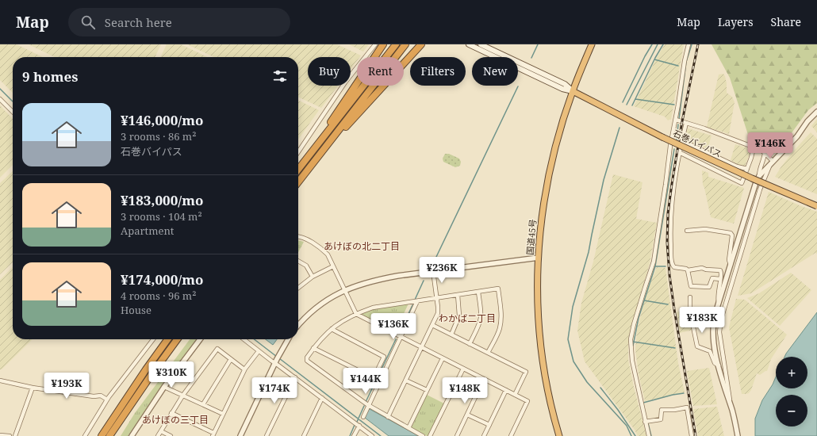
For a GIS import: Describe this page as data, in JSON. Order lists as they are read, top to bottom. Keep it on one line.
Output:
{"streets":{"highway":["石巻バイパス","国道45号"]},"crossings":[["石巻バイパス","国道45号"]],"districts":["あけぼの北二丁目","わかば二丁目","あけぼの三丁目"],"page":{"header":"Map","search":"Search here","nav":["Map","Layers","Share"],"chip":["Buy","Rent","Filters","New"],"heading":"9 homes","list":[{"name":"¥146,000/mo","note":"3 rooms · 86 m² · 石巻バイパス"},{"name":"¥183,000/mo","note":"3 rooms · 104 m² · Apartment"},{"name":"¥174,000/mo","note":"4 rooms · 96 m² · House"}],"price":["¥146K","¥236K","¥183K","¥136K","¥310K","¥144K","¥193K","¥174K","¥148K"],"map_buttons":["+","−"]}}
